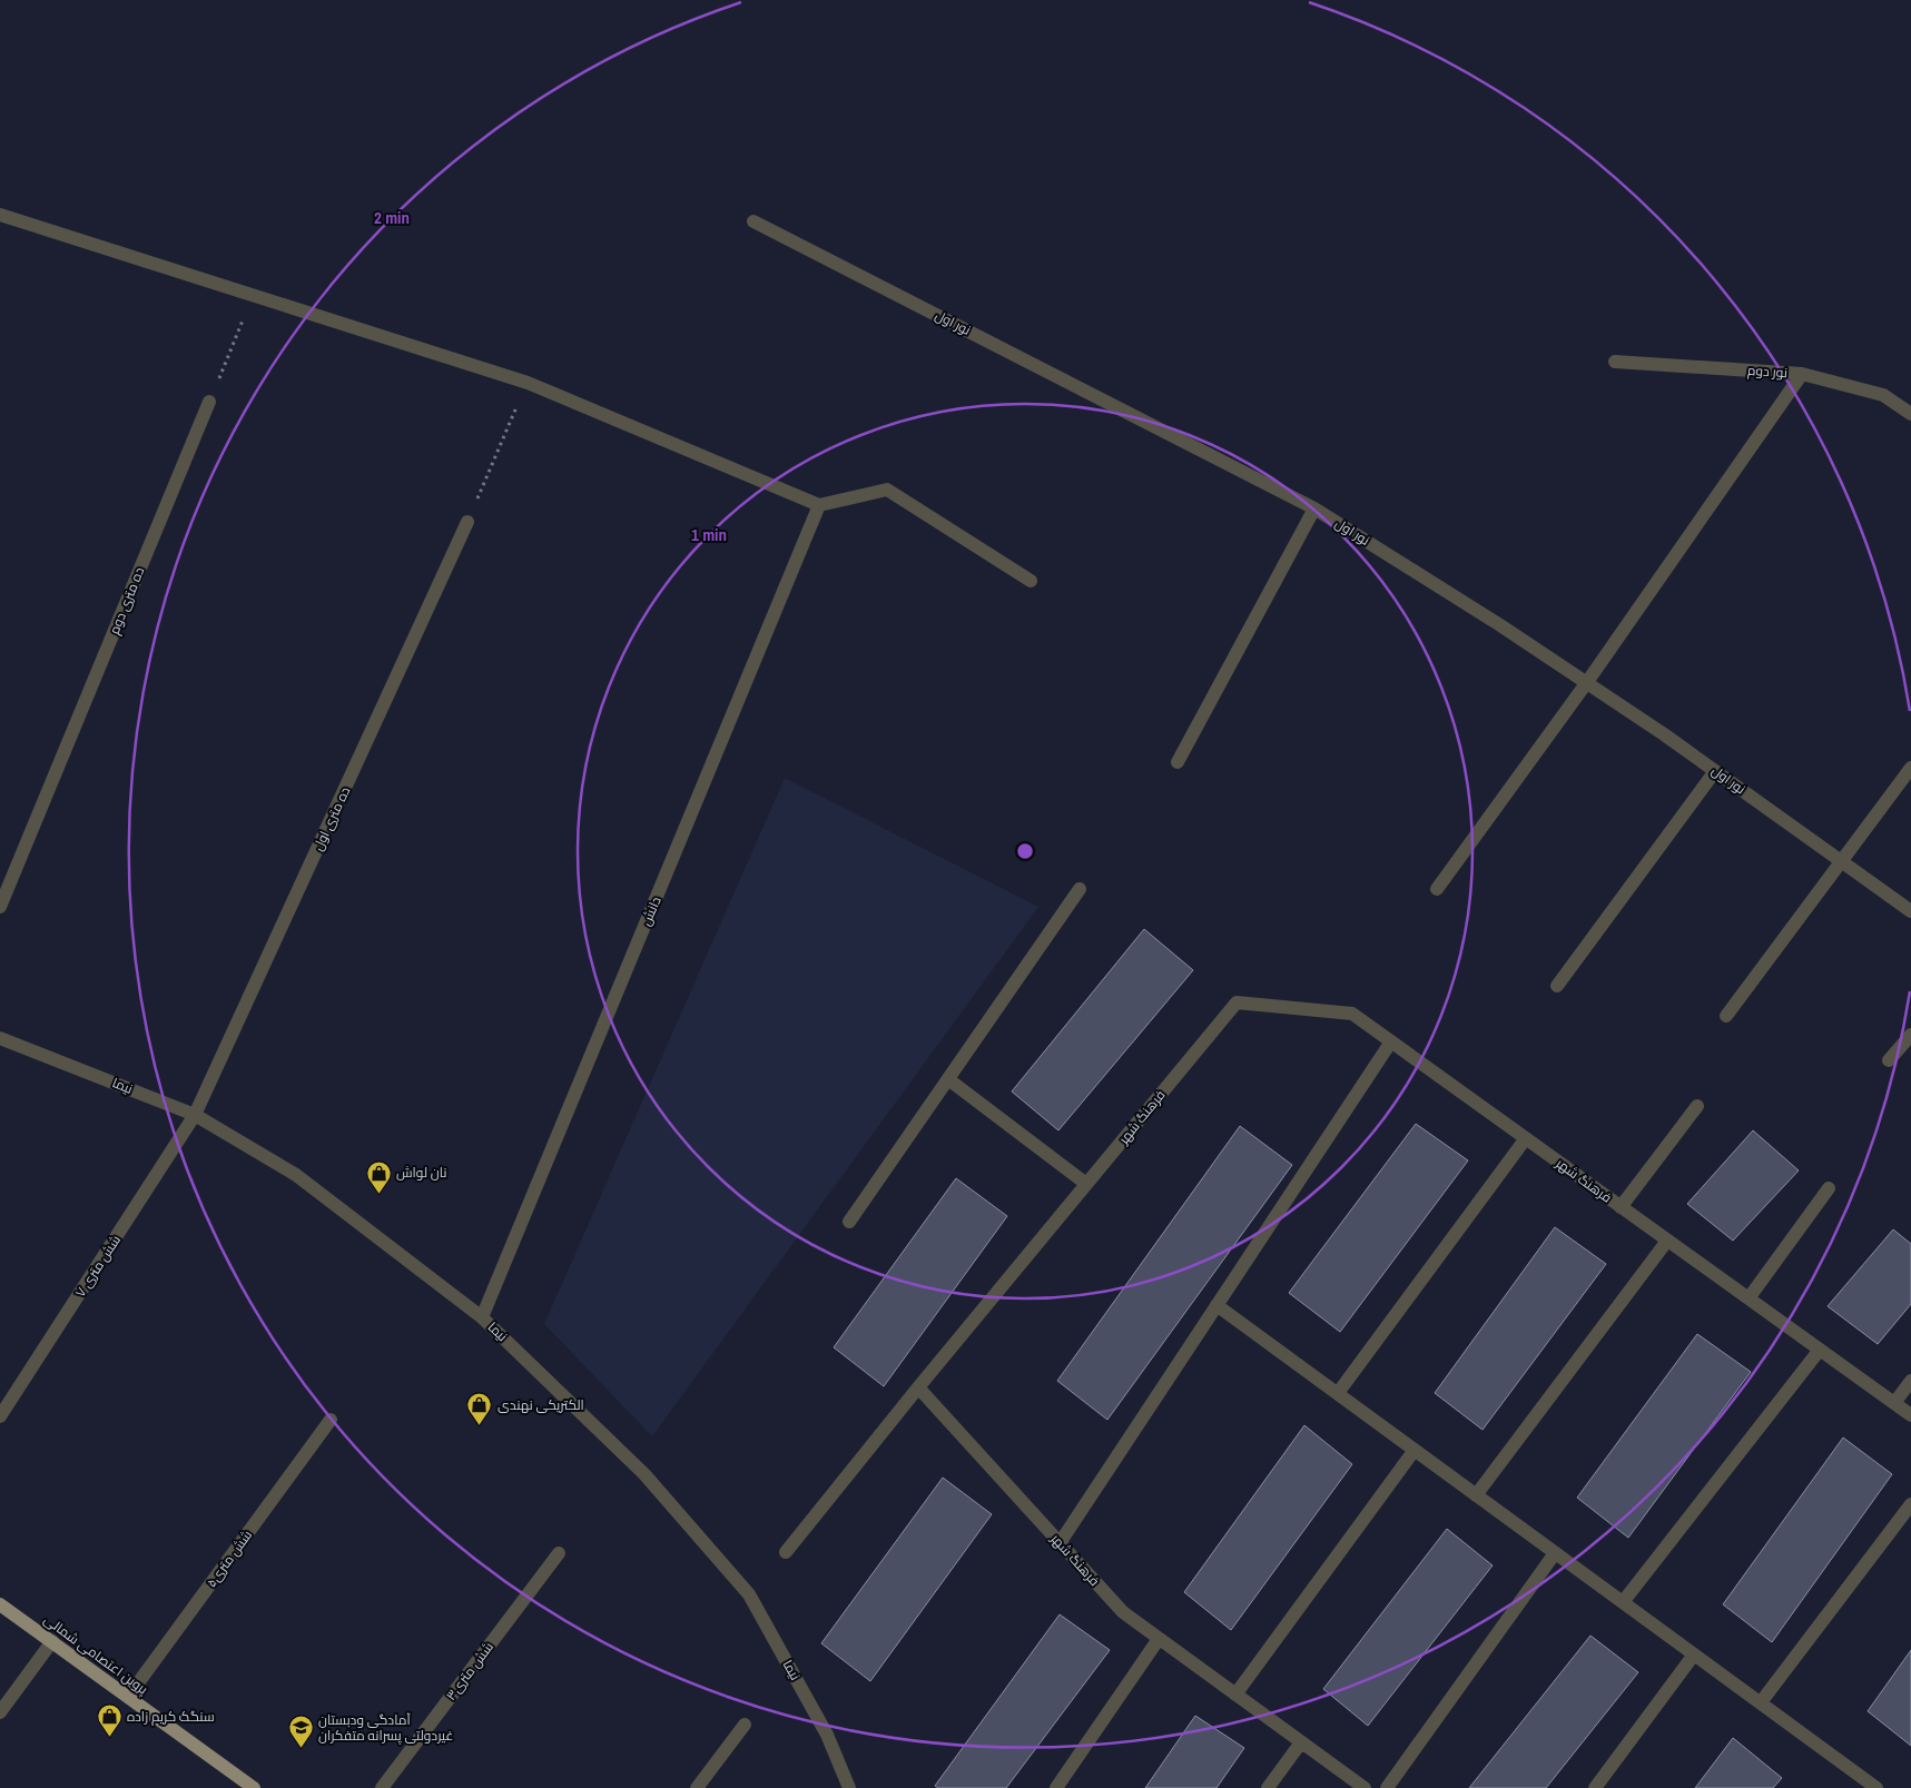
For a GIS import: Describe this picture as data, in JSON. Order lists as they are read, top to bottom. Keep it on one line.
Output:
{"streets":{"main road":["پروین اعتصامی شمالی"],"street":["نور اول","نور دوم","ده متری دوم","ده متری اول","دانش","نیما","فرهنگ شهر","۷ شش متری","۵شش متری","شش متری۳"]},"crossings":[["ده متری اول","نیما"],["ده متری اول","۷ شش متری"],["دانش","نیما"],["نیما","۷ شش متری"],["۵شش متری","پروین اعتصامی شمالی"]],"places":{"shop":["نان لواش","الکتریکی نهندی","سنگک کریم زاده"],"school or university":["آمادگی ودبستان غیردولتی پسرانه متفکران"]},"rings":["2 min","1 min"]}
